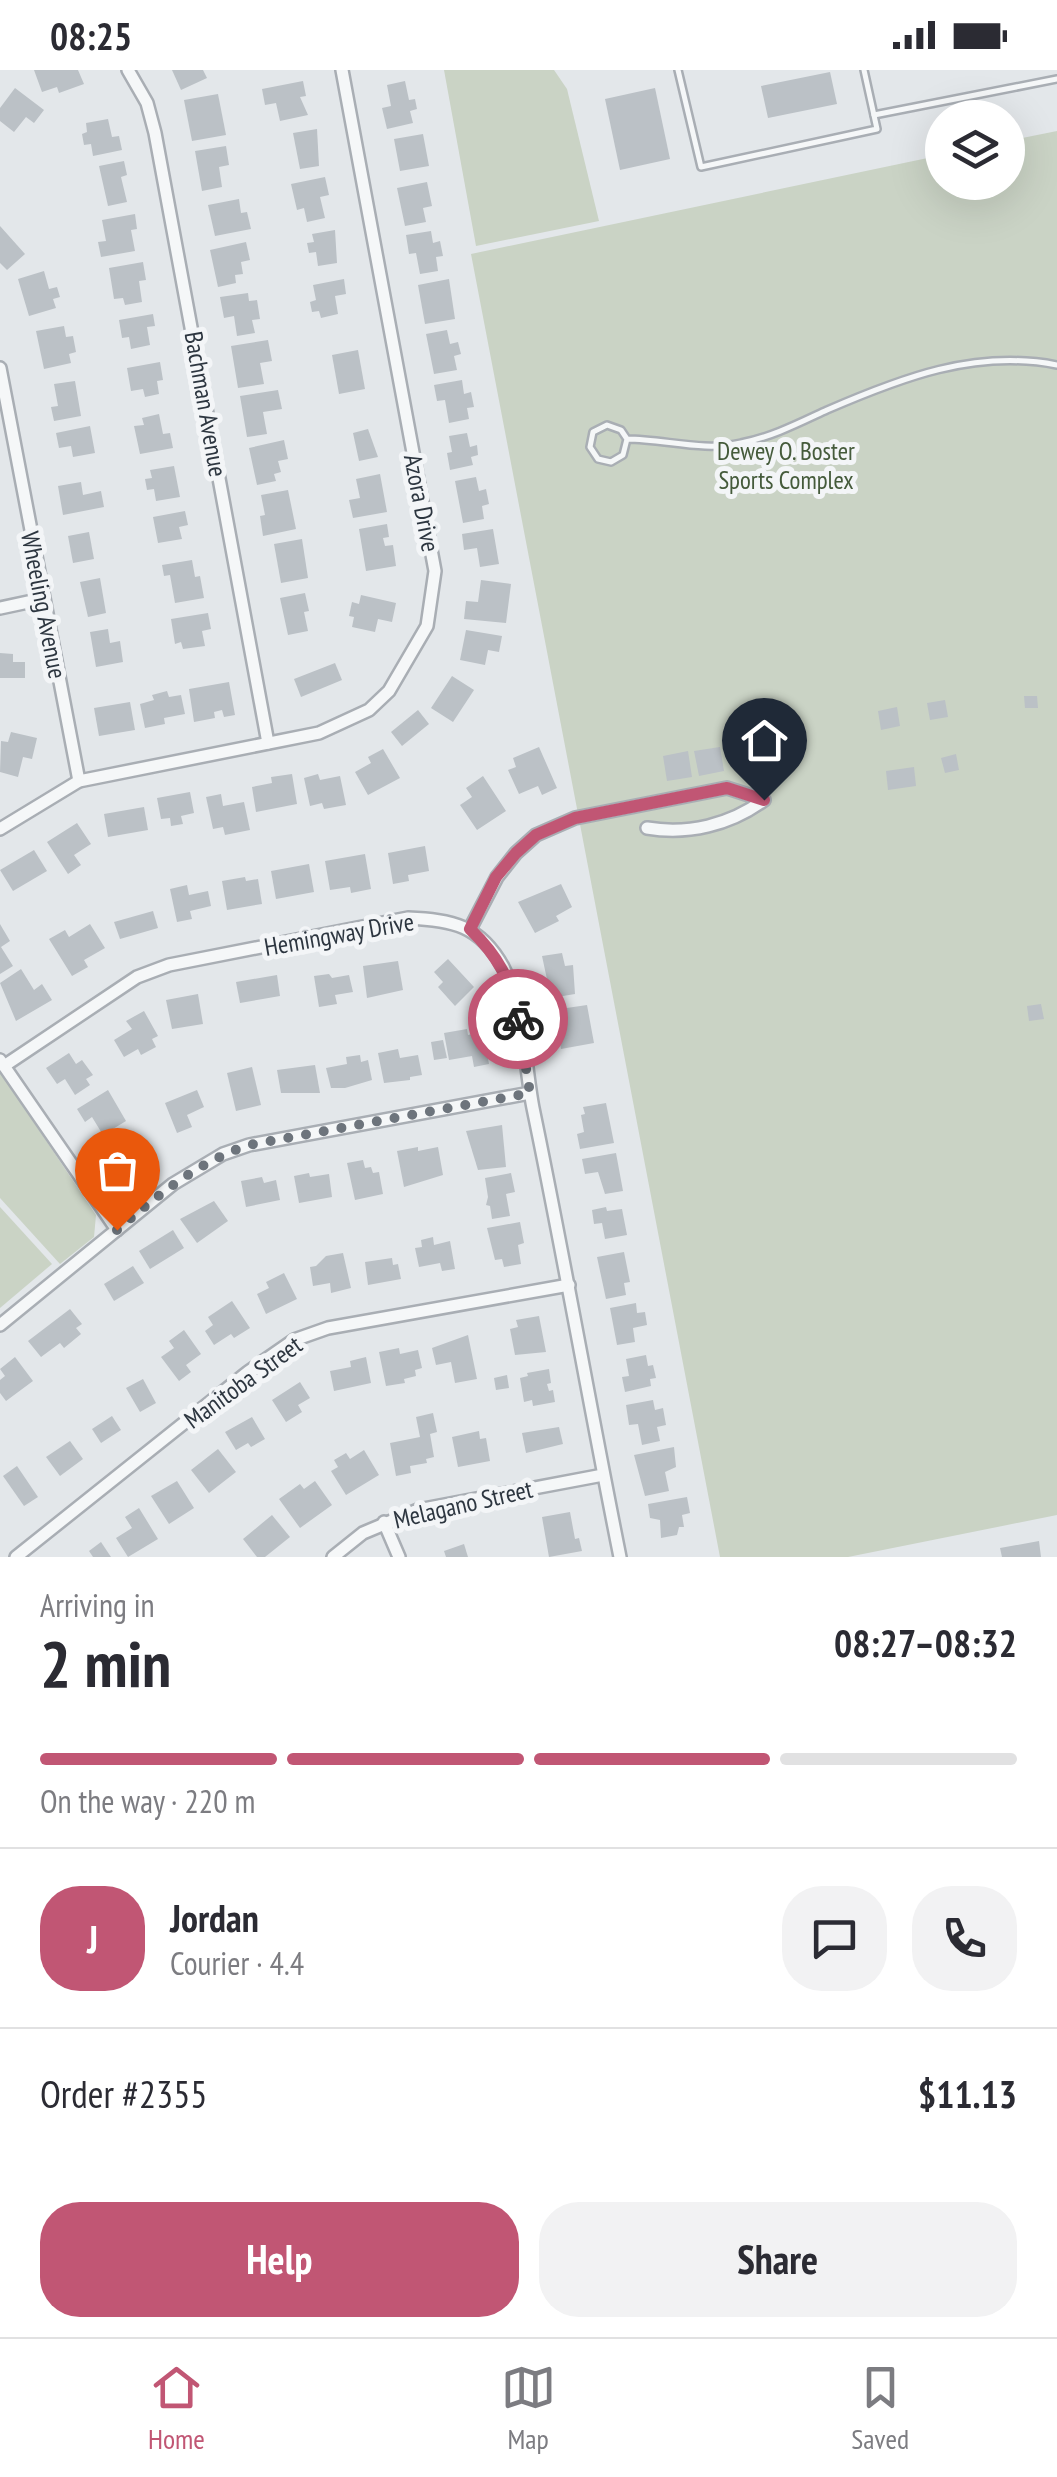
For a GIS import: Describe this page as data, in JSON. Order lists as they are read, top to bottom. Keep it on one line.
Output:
{"streets":{"street":["Bachman Avenue","Azora Drive","Wheeling Avenue","Hemingway Drive","Manitoba Street","Melagano Street"]},"crossings":[["Bachman Avenue","Azora Drive"],["Azora Drive","Wheeling Avenue"]],"parks":["Dewey O. Boster Sports Complex"],"page":{"status":"08:25","heading":["2 min","Arriving in","08:27–08:32"],"panel":["Jordan","Courier · 4.4","Order #2355","$11.13"],"bar":"On the way · 220 m","round":"J","buttons":["Help","Share"],"tabs":["Home","Map","Saved"]}}
